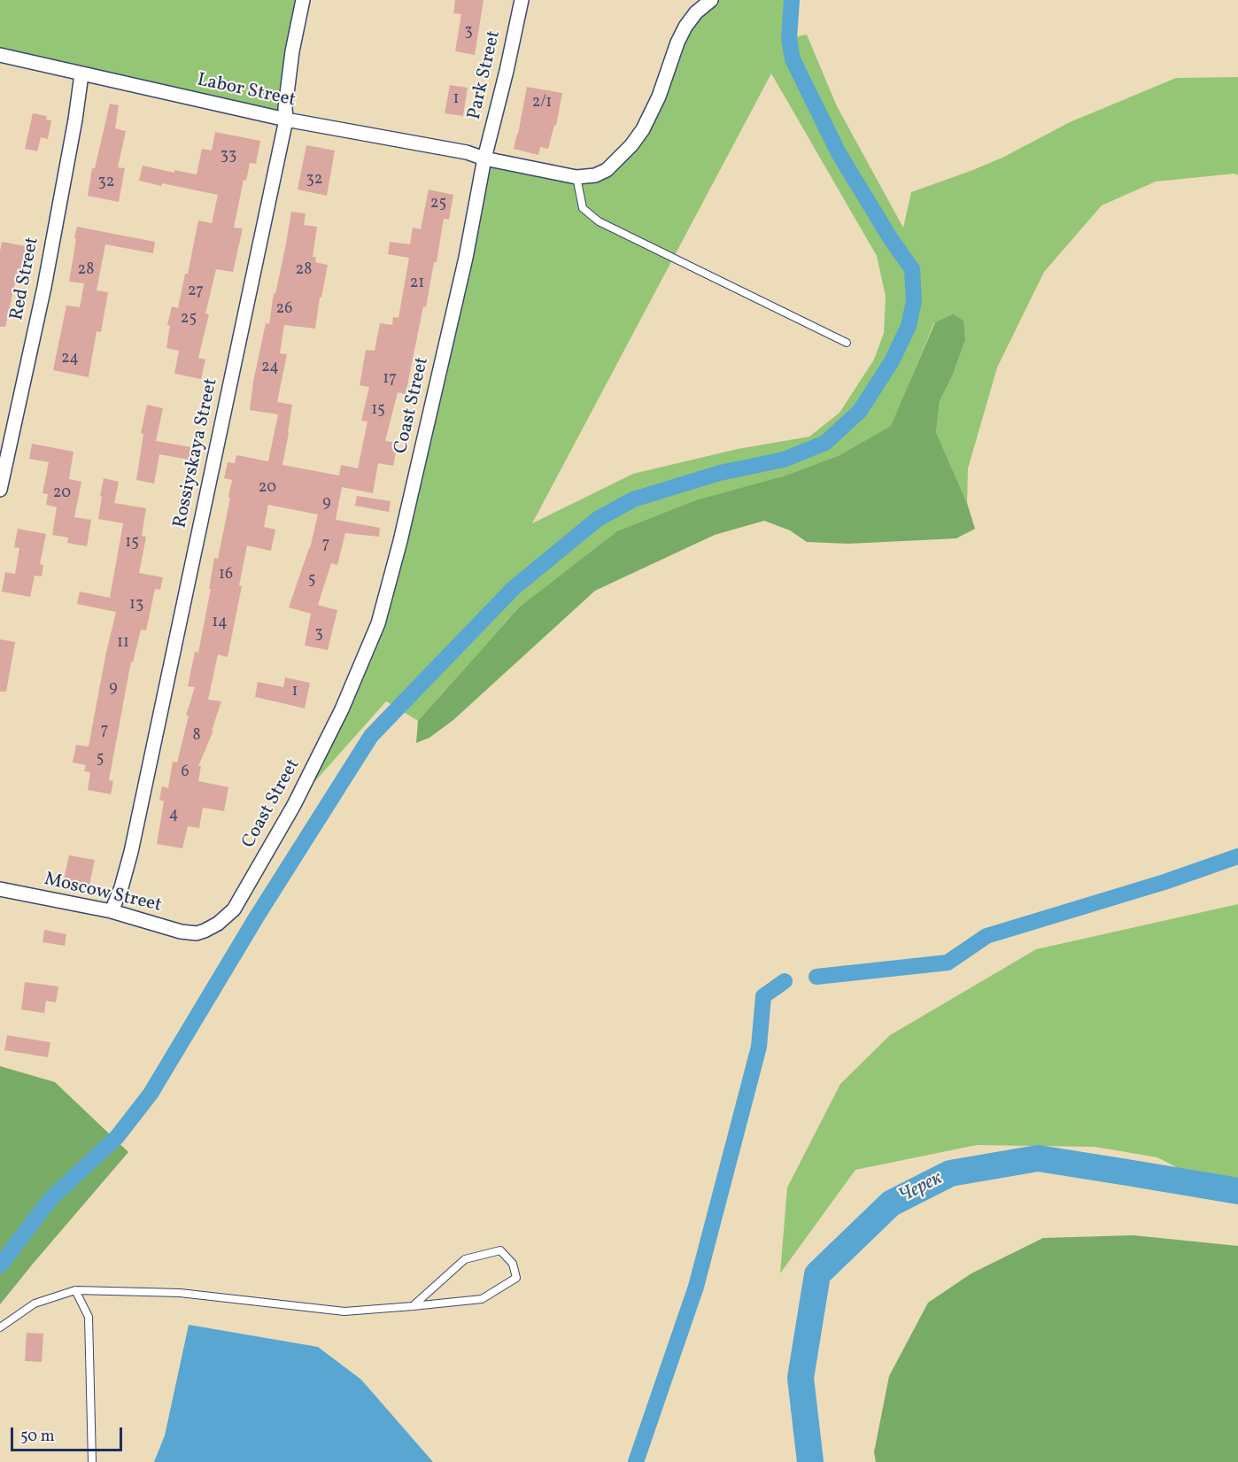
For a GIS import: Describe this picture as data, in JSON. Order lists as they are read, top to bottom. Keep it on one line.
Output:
{"streets":{"street":["Park Street","Labor Street","Red Street","Coast Street","Rossiyskaya Street","Moscow Street"]},"crossings":[["Park Street","Labor Street"],["Park Street","Coast Street"],["Labor Street","Red Street"],["Labor Street","Coast Street"],["Labor Street","Rossiyskaya Street"],["Coast Street","Moscow Street"],["Rossiyskaya Street","Moscow Street"]],"water":["Черек"],"house_numbers":["3","1","2/1","33","32","32","25","28","28","21","27","26","25","24","24","17","15","20","20","9","15","7","16","5","13","14","3","11","9","1","7","8","5","6","4"],"scale_bar":"50 m"}
